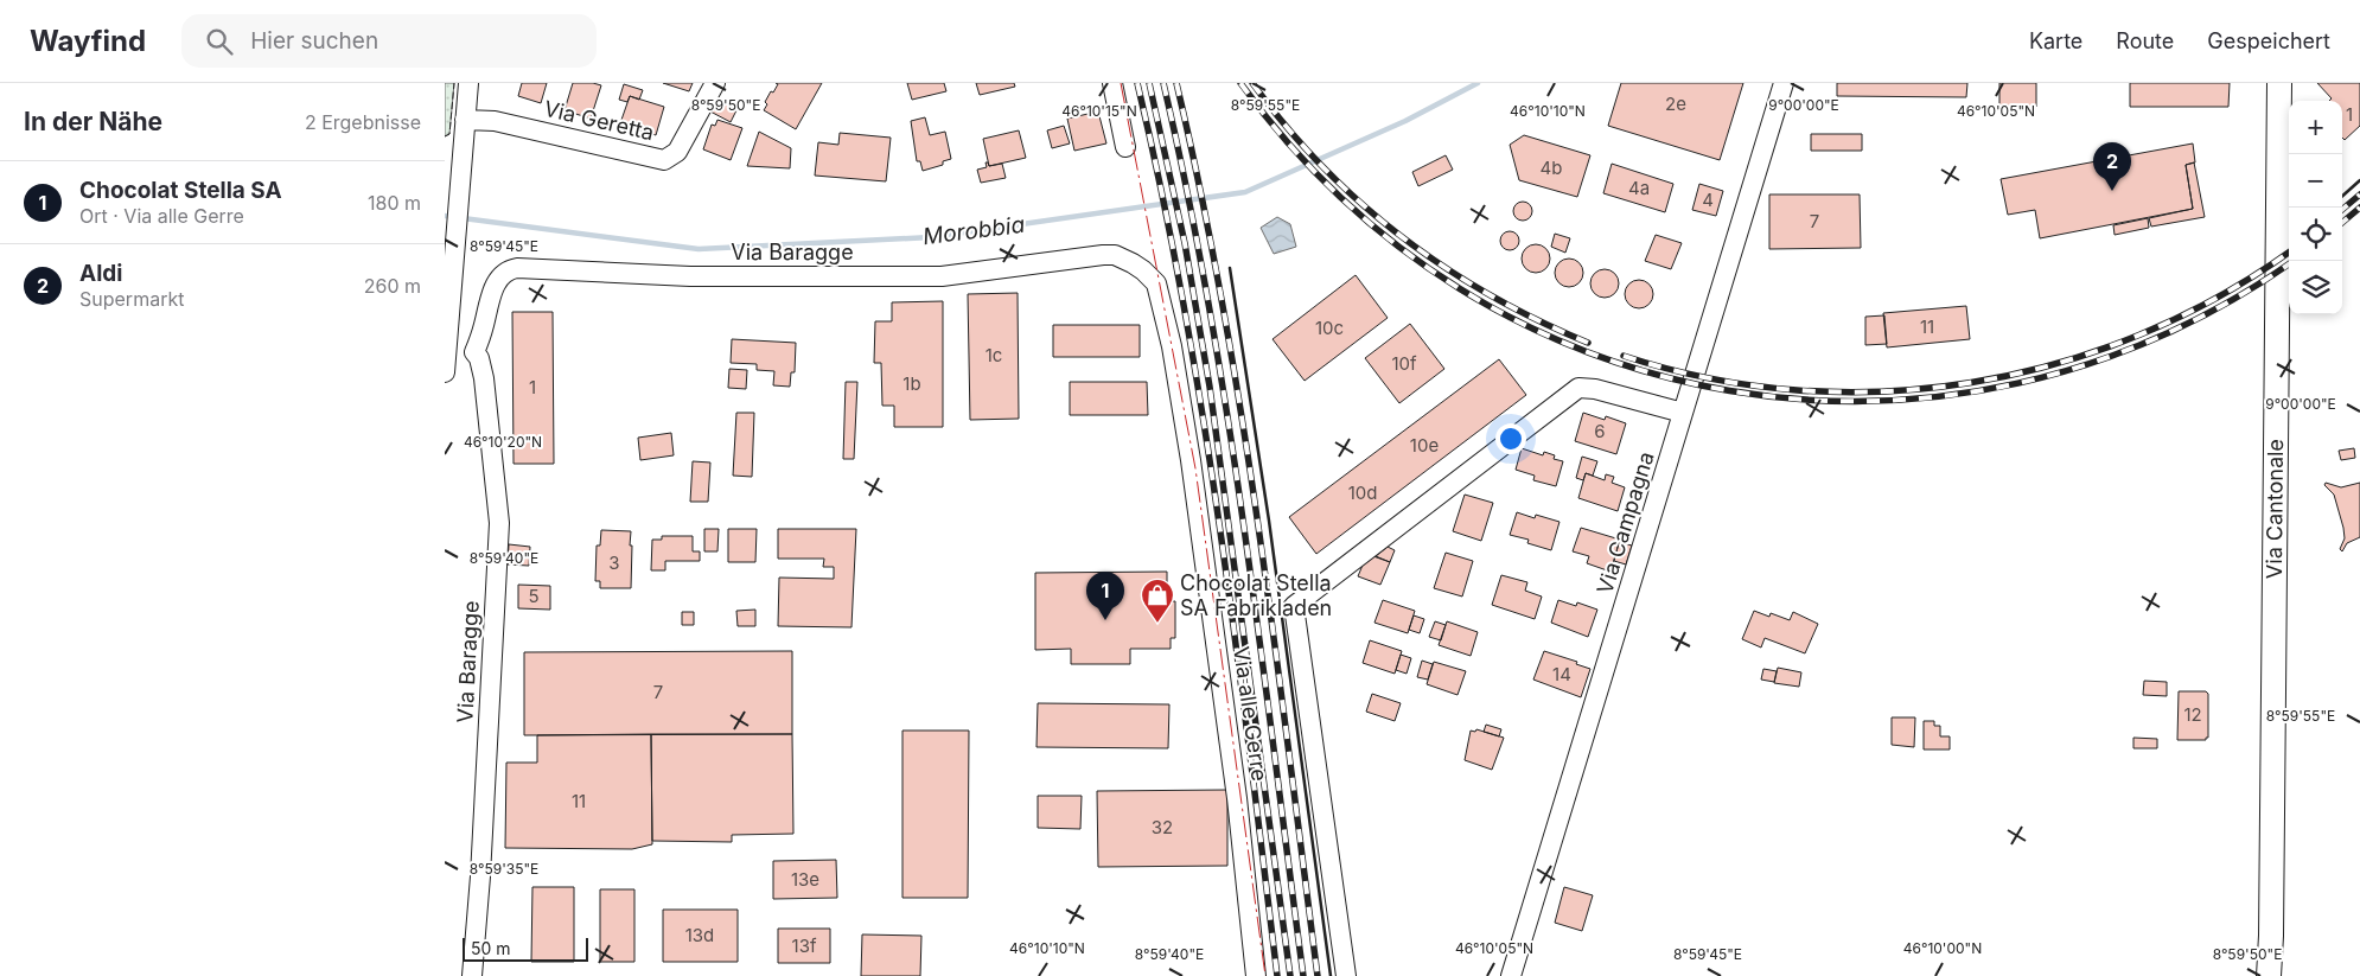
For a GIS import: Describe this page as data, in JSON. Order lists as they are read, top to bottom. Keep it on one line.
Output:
{"streets":{"main road":["Via Cantonale"],"street":["Via Geretta","Via Baragge","Via Campagna","Via alle Gerre"]},"crossings":[["Via Baragge","Via alle Gerre"]],"water":["Morobbia"],"places":{"shop":["Chocolat Stella SA Fabrikladen"]},"house_numbers":["2e","1","4b","4a","4","7","11","10c","1c","10f","1b","1","6","10e","10d","3","5","14","7","12","11","32","13e","13d","13f"],"scale_bar":"50 m","page":{"header":"Wayfind","search":"Hier suchen","nav":["Karte","Route","Gespeichert"],"heading":["In der Nähe","2 Ergebnisse"],"map_buttons":["+","−"],"pins":["2","1"],"list":[{"mark":"1","name":"Chocolat Stella SA","note":"Ort · Via alle Gerre","value":"180 m"},{"mark":"2","name":"Aldi","note":"Supermarkt","value":"260 m"}],"scale":"50 m"},"coordinates":["8°59'55\"E","9°00'00\"E","8°59'50\"E","46°10'15\"N","46°10'10\"N","46°10'05\"N","8°59'45\"E","46°10'20\"N","8°59'40\"E","8°59'35\"E","46°10'00\"N"]}
